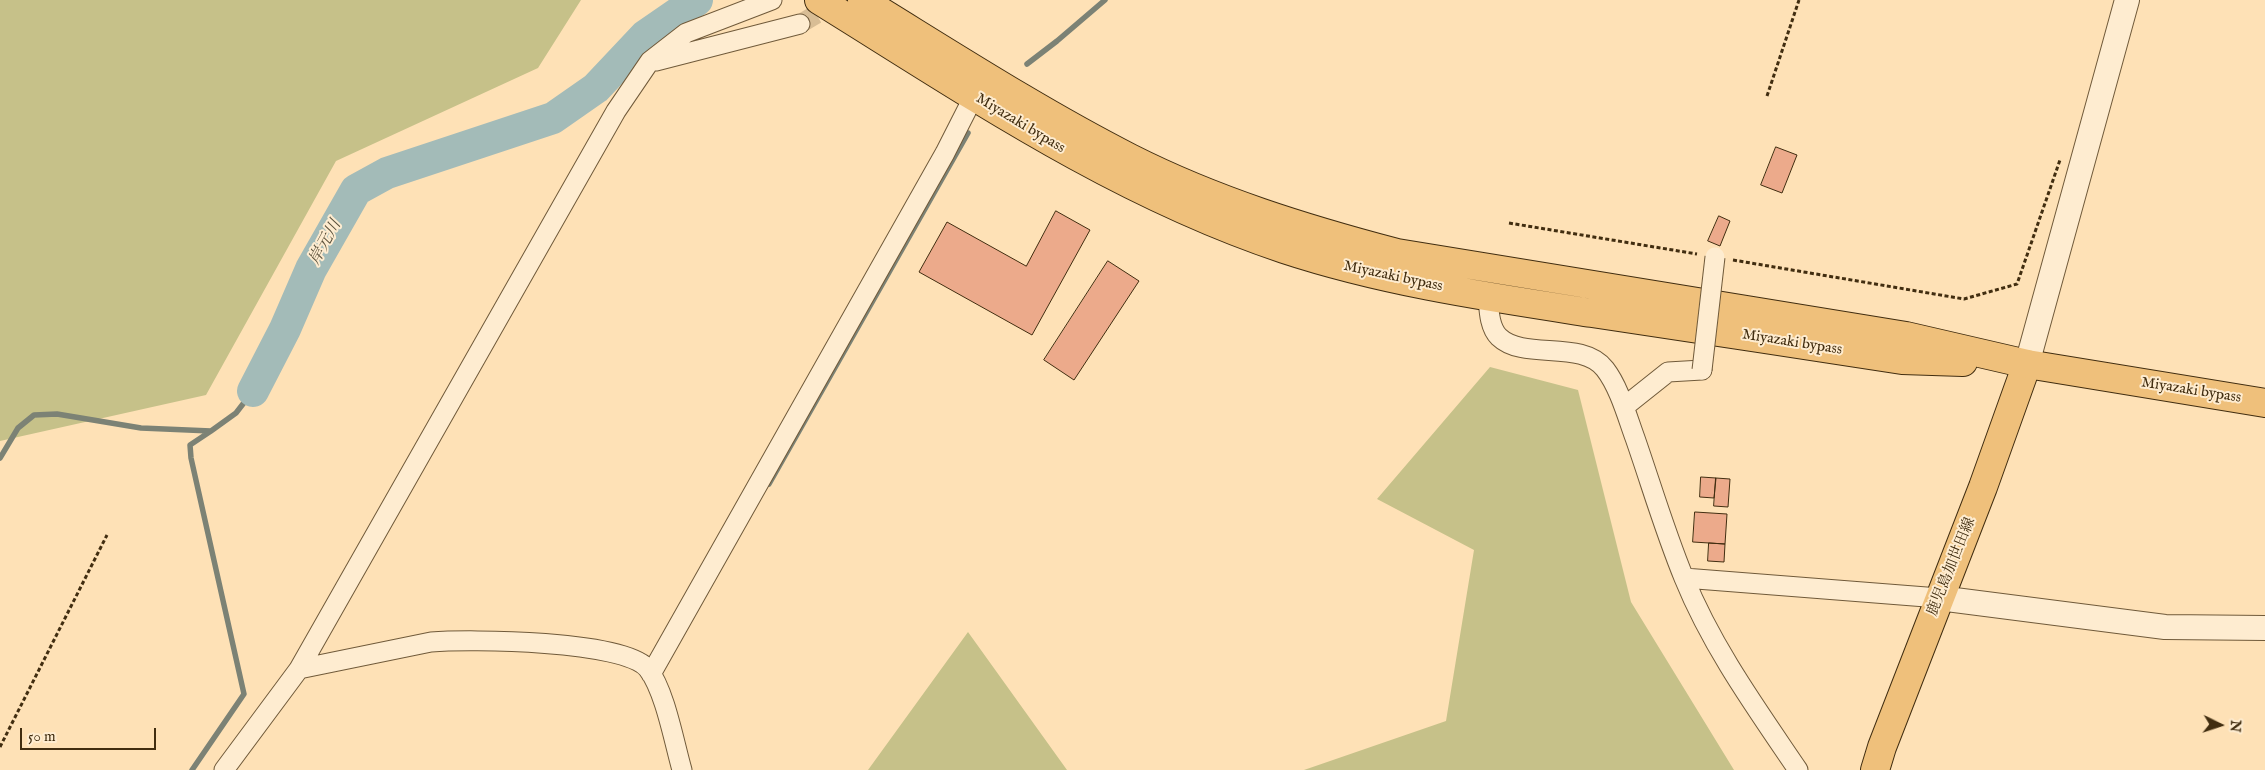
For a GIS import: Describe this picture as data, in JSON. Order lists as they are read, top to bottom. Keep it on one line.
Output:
{"streets":{"main road":["Miyazaki bypass","鹿児島加世田線"]},"crossings":[["Miyazaki bypass","鹿児島加世田線"]],"water":["岸元川"],"scale_bar":"50 m","north":"right"}
